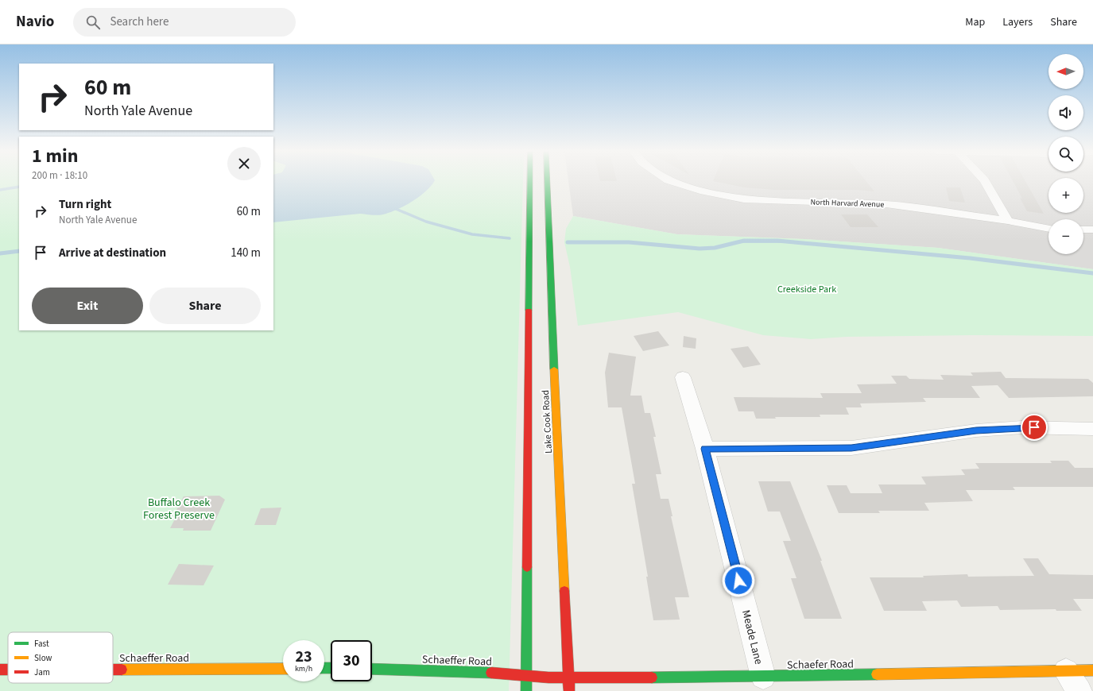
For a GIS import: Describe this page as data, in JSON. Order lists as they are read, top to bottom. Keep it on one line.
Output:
{"streets":{"main road":["Lake Cook Road","Schaeffer Road","Schaefer Road"],"street":["North Harvard Avenue","Meade Lane"]},"crossings":[["Lake Cook Road","Schaeffer Road"],["Lake Cook Road","Schaefer Road"],["Meade Lane","Schaefer Road"],["Schaeffer Road","Schaefer Road"]],"parks":["Creekside Park","Buffalo Creek Forest Preserve"],"legend":["Fast","Slow","Jam"],"north":"left","page":{"header":"Navio","search":"Search here","nav":["Map","Layers","Share"],"map_buttons":["+","−"],"turn":["60 m","North Yale Avenue"],"heading":["1 min","200 m · 18:10"],"list":[{"name":"Turn right","note":"North Yale Avenue","value":"60 m"},{"name":"Arrive at destination","value":"140 m"}],"buttons":["Exit","Share"],"speed":"23 km/h","limit":"30"}}
